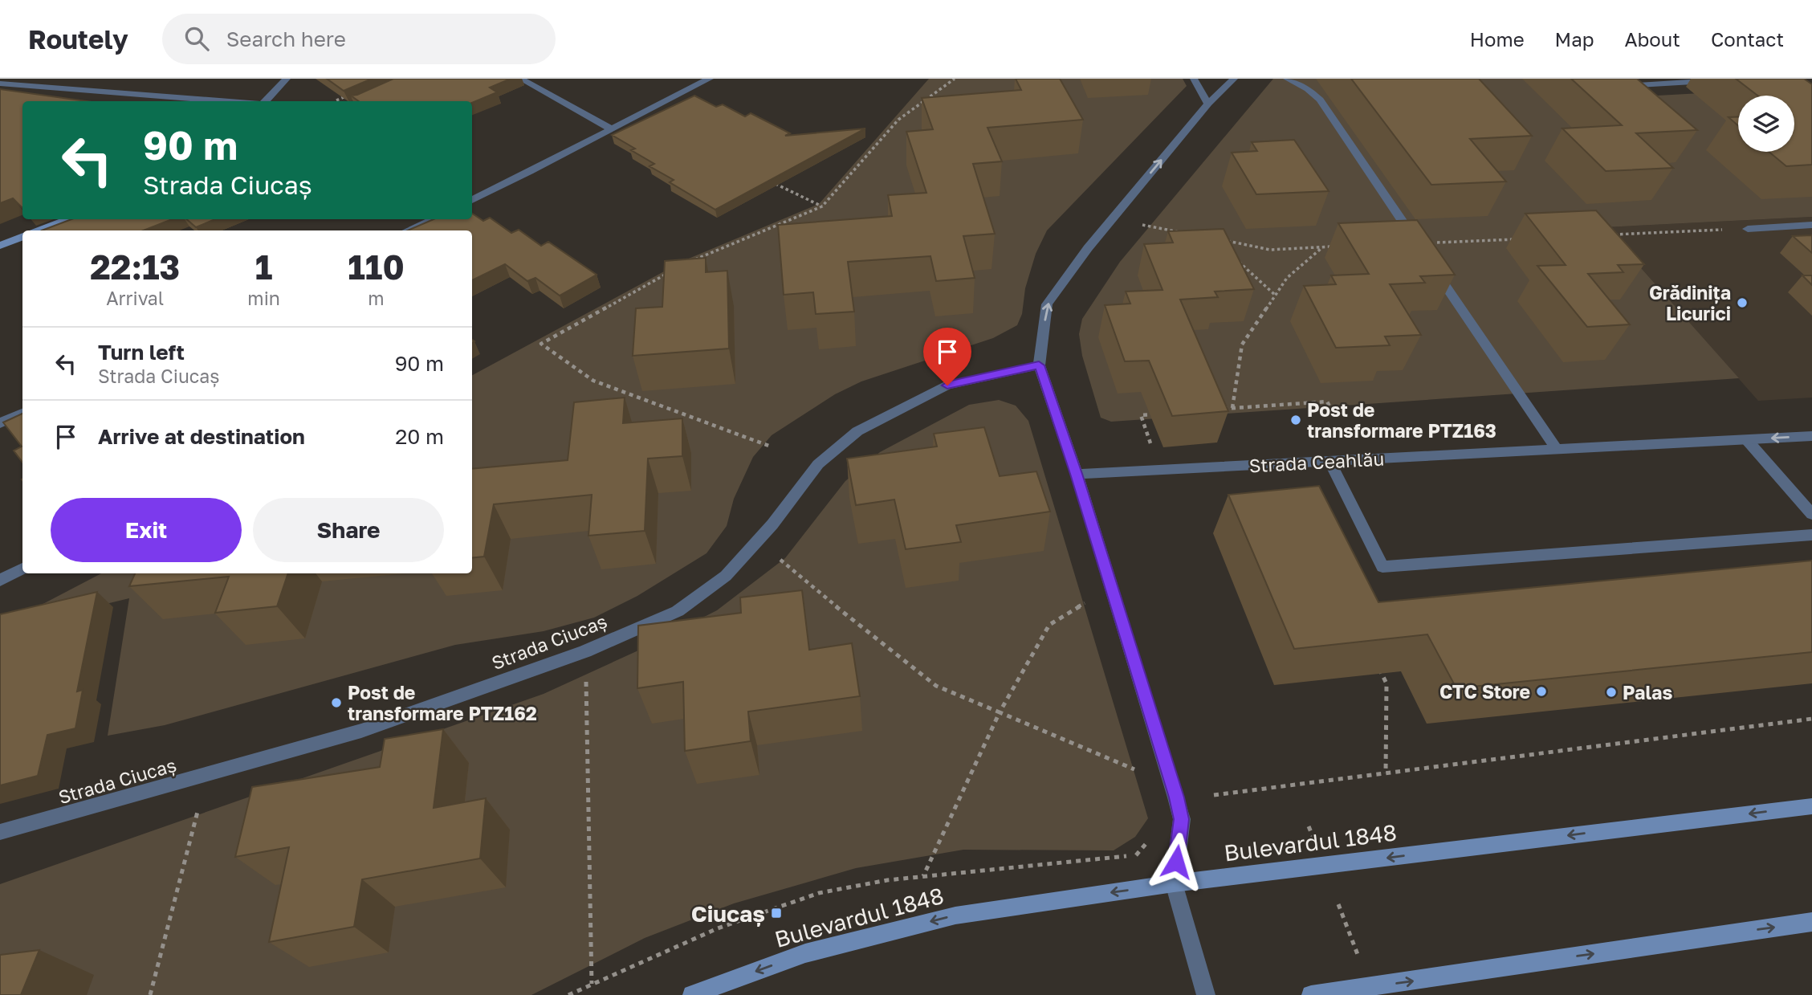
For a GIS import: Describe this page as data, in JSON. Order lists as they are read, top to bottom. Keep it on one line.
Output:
{"streets":{"street":["Strada Ceahlău","Strada Ciucaș","Bulevardul 1848"]},"places":{"other":["Grădinița Licurici","Post de transformare PTZ163","CTC Store","Palas","Post de transformare PTZ162"],"transit":["Ciucaș"]},"page":{"header":"Routely","search":"Search here","nav":["Home","Map","About","Contact"],"turn":["90 m","Strada Ciucaș"],"eta":["22:13","Arrival","1","min","110","m"],"list":[{"name":"Turn left","note":"Strada Ciucaș","value":"90 m"},{"name":"Arrive at destination","value":"20 m"}],"buttons":["Exit","Share"]}}
